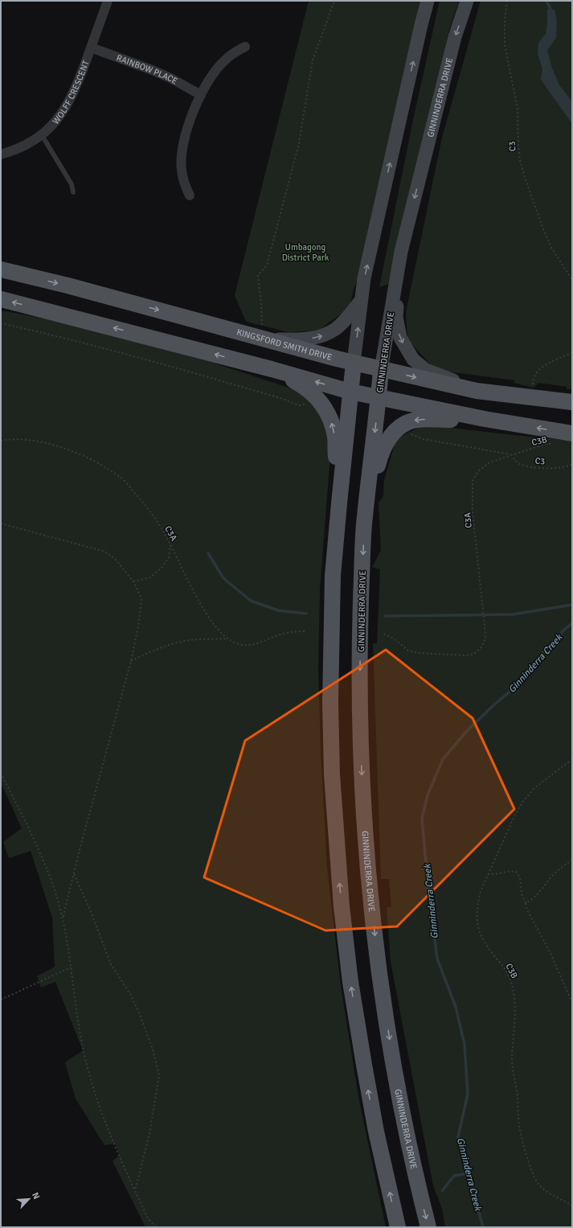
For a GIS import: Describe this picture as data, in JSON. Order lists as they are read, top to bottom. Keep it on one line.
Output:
{"streets":{"main road":["GINNINDERRA DRIVE","KINGSFORD SMITH DRIVE"],"street":["RAINBOW PLACE","WOLFF CRESCENT"],"path":["C3","C3B","C3A"]},"crossings":[["RAINBOW PLACE","WOLFF CRESCENT"],["GINNINDERRA DRIVE","KINGSFORD SMITH DRIVE"],["C3","C3B"],["C3","C3A"],["C3B","C3A"]],"water":["Ginninderra Creek"],"parks":["Umbagong District Park"],"north":"top right"}
